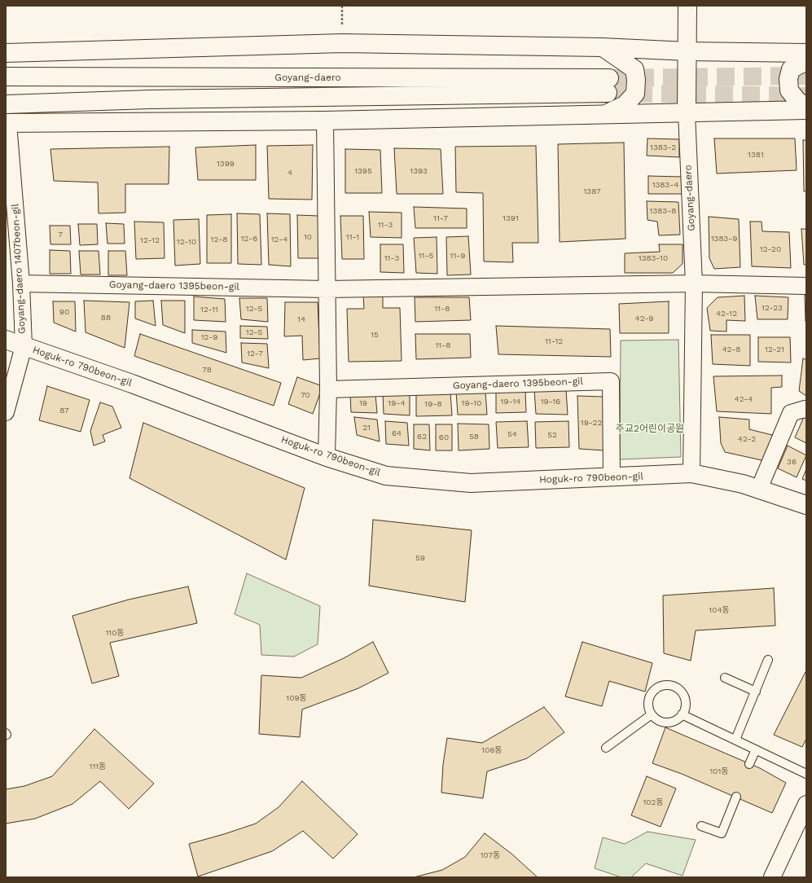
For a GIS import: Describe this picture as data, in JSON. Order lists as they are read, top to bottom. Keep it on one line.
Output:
{"streets":{"main road":["Goyang-daero","Hoguk-ro 790beon-gil"],"street":["Goyang-daero 1407beon-gil","Goyang-daero 1395beon-gil"]},"crossings":[["Goyang-daero","Goyang-daero 1395beon-gil"],["Goyang-daero 1407beon-gil","Goyang-daero 1395beon-gil"],["Goyang-daero 1407beon-gil","Hoguk-ro 790beon-gil"],["Goyang-daero 1395beon-gil","Hoguk-ro 790beon-gil"]],"parks":["주교2어린이공원"],"house_numbers":["1383-2","1381","1399","1395","1393","4","1383-4","1387","1383-8","11-7","1391","11-3","7","10","11-1","12-6","1383-9","12-8","12-4","12-12","12-10","12-20","11-5","11-9","11-3","1383-10","12-23","12-5","11-8","12-11","90","42-12","88","42-9","14","12-5","15","12-9","11-12","11-8","42-8","12-21","12-7","78","70","42-4","19-14","19-16","19","19-4","19-10","19-8","87","19-22","21","64","54","52","62","58","60","42-2","36","59","104동","110동","109동","106동","111동","101동","102동","107동"]}
